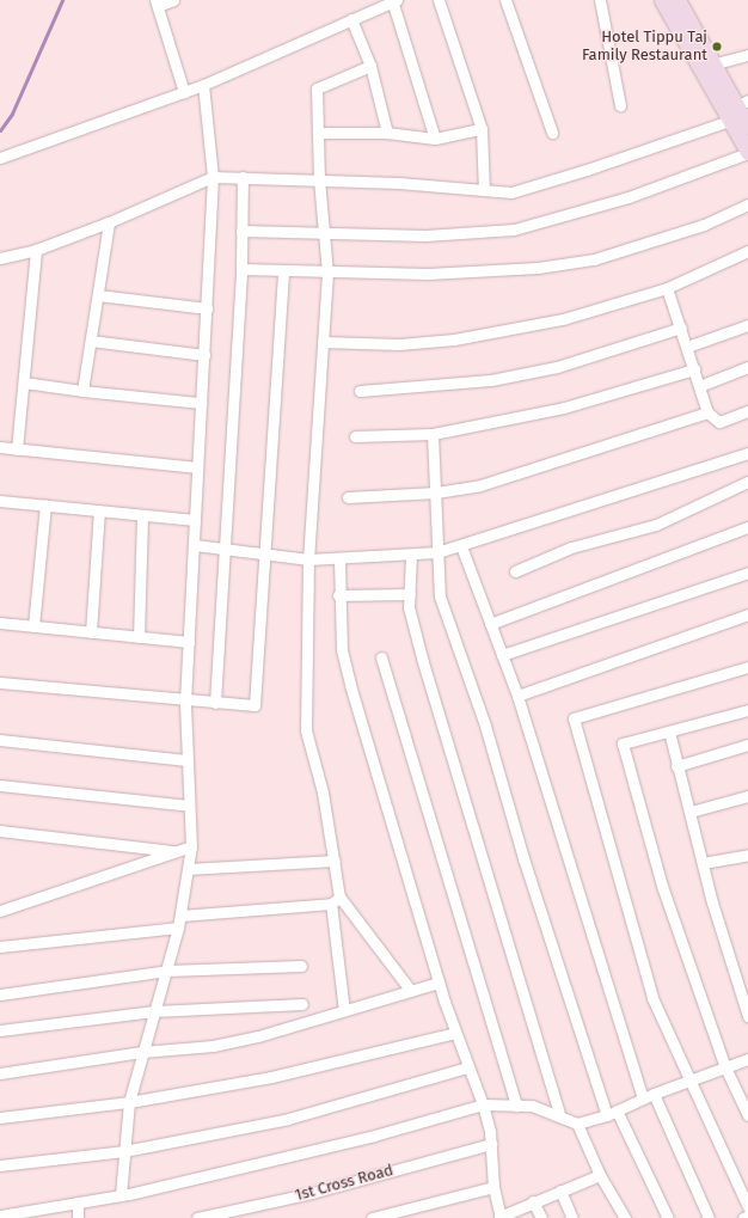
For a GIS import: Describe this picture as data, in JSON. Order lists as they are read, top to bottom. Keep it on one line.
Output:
{"streets":{"street":["1st Cross Road"]},"places":["Hotel Tippu Taj Family Restaurant"]}
